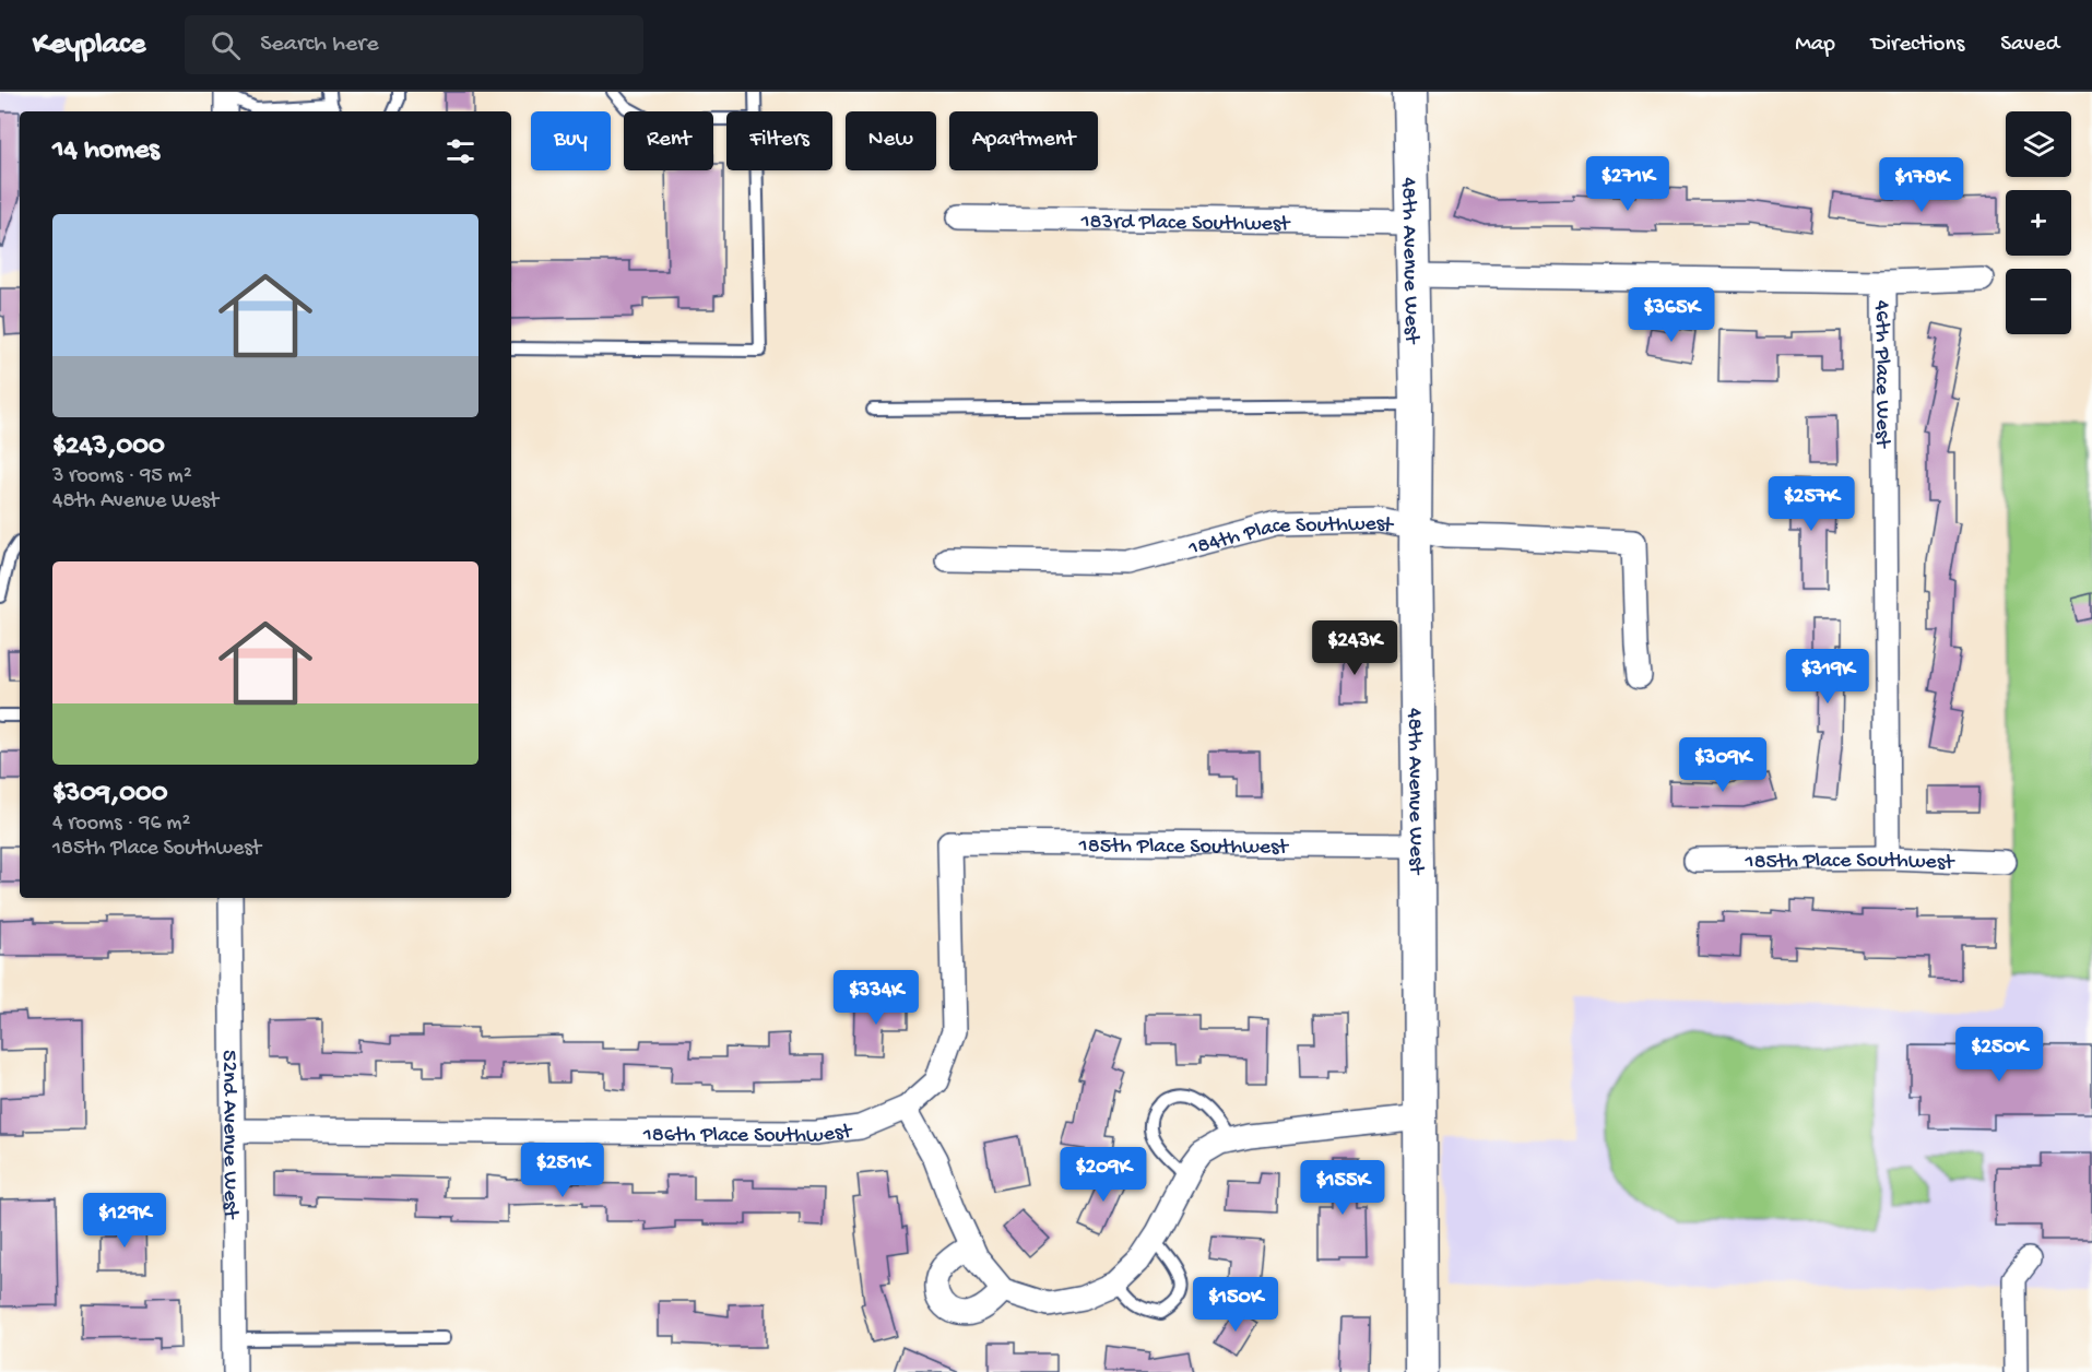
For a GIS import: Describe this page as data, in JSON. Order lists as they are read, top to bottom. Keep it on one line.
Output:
{"streets":{"street":["183rd Place Southwest","48th Avenue West","46th Place West","184th Place Southwest","185th Place Southwest","186th Place Southwest","52nd Avenue West"]},"crossings":[["183rd Place Southwest","48th Avenue West"],["48th Avenue West","184th Place Southwest"],["48th Avenue West","185th Place Southwest"],["46th Place West","185th Place Southwest"],["185th Place Southwest","186th Place Southwest"],["186th Place Southwest","52nd Avenue West"]],"page":{"header":"Keyplace","search":"Search here","nav":["Map","Directions","Saved"],"map_buttons":["+","−"],"chip":["Buy","Rent","Filters","New","Apartment"],"heading":"14 homes","price":["$271K","$178K","$365K","$257K","$243K","$319K","$309K","$334K","$250K","$251K","$209K","$155K","$129K","$150K"],"list":[{"name":"$243,000","note":"3 rooms · 95 m² · 48th Avenue West"},{"name":"$309,000","note":"4 rooms · 96 m² · 185th Place Southwest"}]}}
